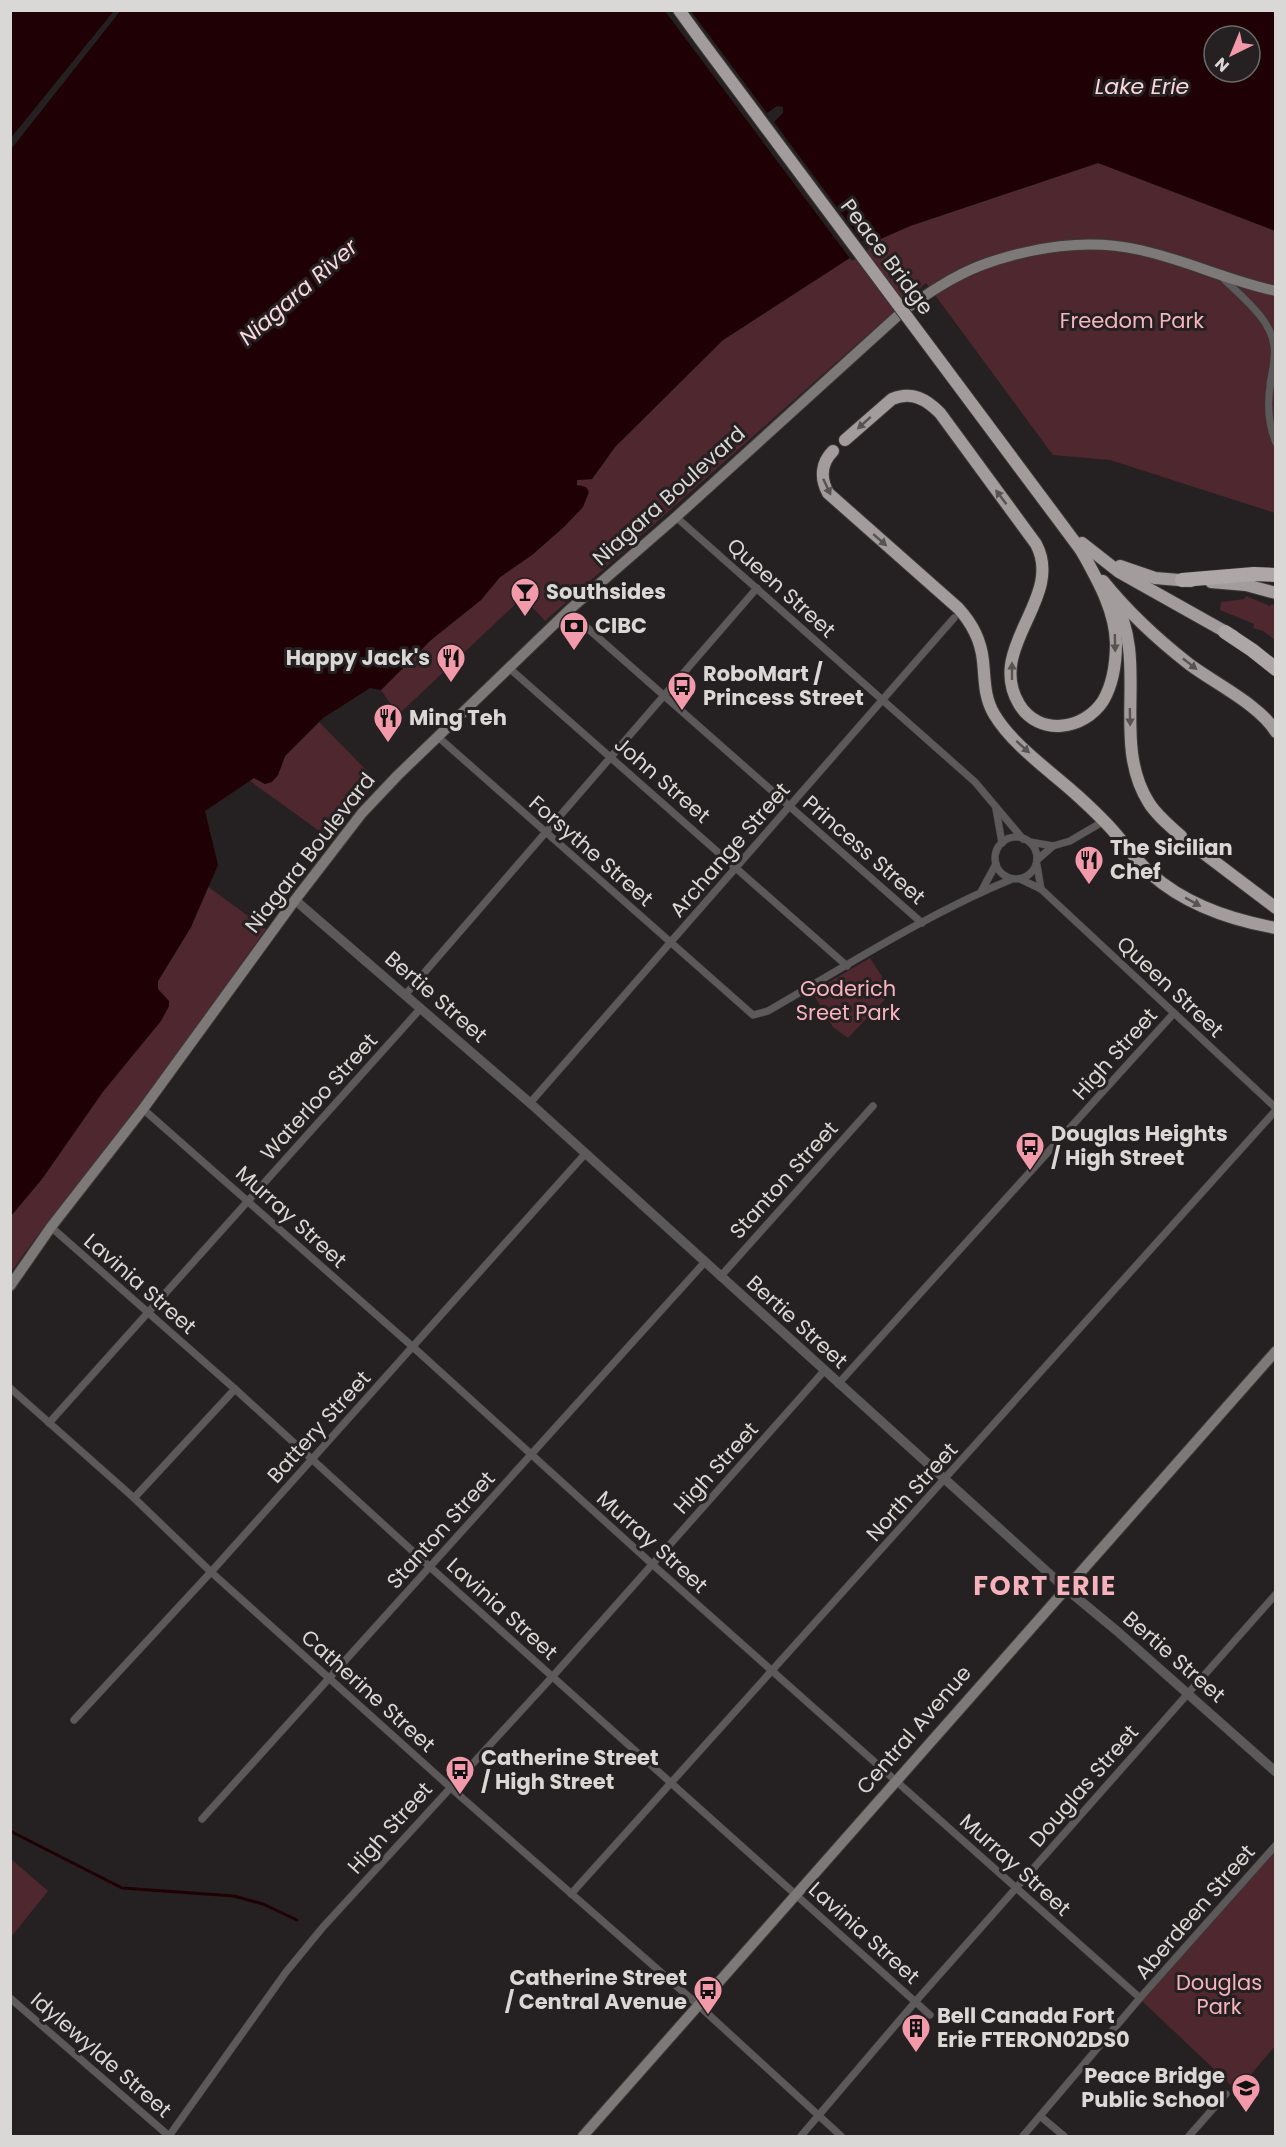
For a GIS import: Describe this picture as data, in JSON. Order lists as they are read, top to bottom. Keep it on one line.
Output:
{"streets":{"highway":["Peace Bridge"],"main road":["Niagara Boulevard","Central Avenue"],"street":["Queen Street","John Street","Archange Street","Princess Street","Forsythe Street","Bertie Street","High Street","Waterloo Street","Stanton Street","Murray Street","Lavinia Street","Battery Street","North Street","Catherine Street","Douglas Street","Aberdeen Street","Idylewylde Street"]},"crossings":[["Niagara Boulevard","Queen Street"],["Niagara Boulevard","John Street"],["Niagara Boulevard","Princess Street"],["Niagara Boulevard","Forsythe Street"],["Niagara Boulevard","Bertie Street"],["Niagara Boulevard","Murray Street"],["Niagara Boulevard","Lavinia Street"],["Queen Street","Archange Street"],["Queen Street","High Street"],["Queen Street","North Street"],["John Street","Archange Street"],["John Street","Forsythe Street"],["Archange Street","Princess Street"],["Archange Street","Forsythe Street"],["Archange Street","Bertie Street"],["Bertie Street","High Street"],["Bertie Street","Waterloo Street"],["Bertie Street","Stanton Street"],["Bertie Street","Battery Street"],["Bertie Street","North Street"],["Bertie Street","Central Avenue"],["Bertie Street","Douglas Street"],["High Street","Murray Street"],["High Street","Lavinia Street"],["High Street","Catherine Street"],["High Street","Idylewylde Street"],["Waterloo Street","Murray Street"],["Waterloo Street","Lavinia Street"],["Waterloo Street","Catherine Street"],["Stanton Street","Murray Street"],["Stanton Street","Lavinia Street"],["Stanton Street","Catherine Street"],["Murray Street","Battery Street"],["Murray Street","North Street"],["Murray Street","Central Avenue"],["Murray Street","Douglas Street"],["Murray Street","Aberdeen Street"],["Lavinia Street","Battery Street"],["Lavinia Street","North Street"],["Lavinia Street","Central Avenue"],["Lavinia Street","Douglas Street"],["Battery Street","Catherine Street"],["North Street","Catherine Street"],["Catherine Street","Central Avenue"],["Catherine Street","Douglas Street"]],"districts":["FORT ERIE"],"water":["Lake Erie","Niagara River"],"parks":["Freedom Park","Goderich Sreet Park","Douglas Park"],"places":{"bar":["Southsides"],"bank":["CIBC"],"restaurant":["Happy Jack's","Ming Teh","The Sicilian Chef"],"bus stop":["RoboMart / Princess Street","Douglas Heights / High Street","Catherine Street / High Street","Catherine Street / Central Avenue"],"building":["Bell Canada Fort Erie FTERON02DS0"],"school or university":["Peace Bridge Public School"]},"north":"bottom left"}
